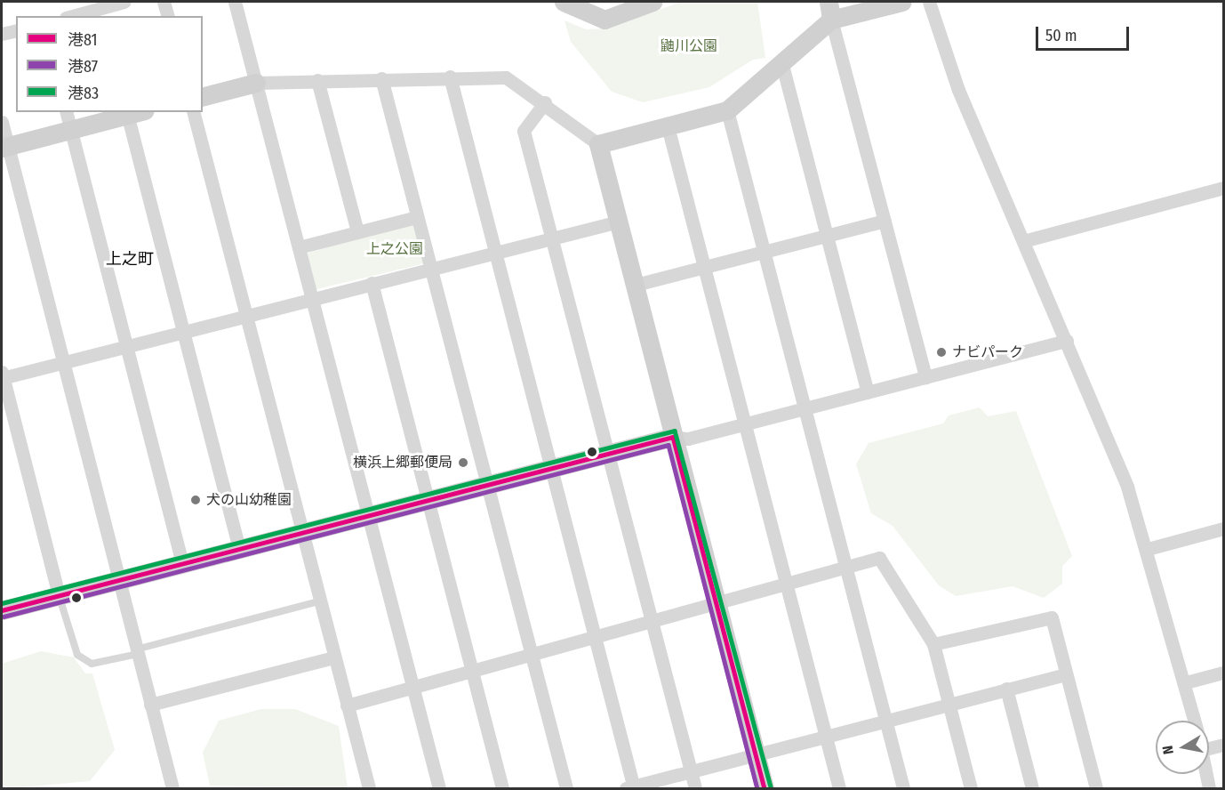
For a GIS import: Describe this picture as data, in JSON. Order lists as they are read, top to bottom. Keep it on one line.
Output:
{"districts":["上之町"],"parks":["鼬川公園","上之公園"],"places":["ナビパーク","横浜上郷郵便局","犬の山幼稚園"],"lines":["transit line 港83","transit line 港81","transit line 港87"],"legend":["港81","港87","港83"],"scale_bar":"50 m","north":"left"}
